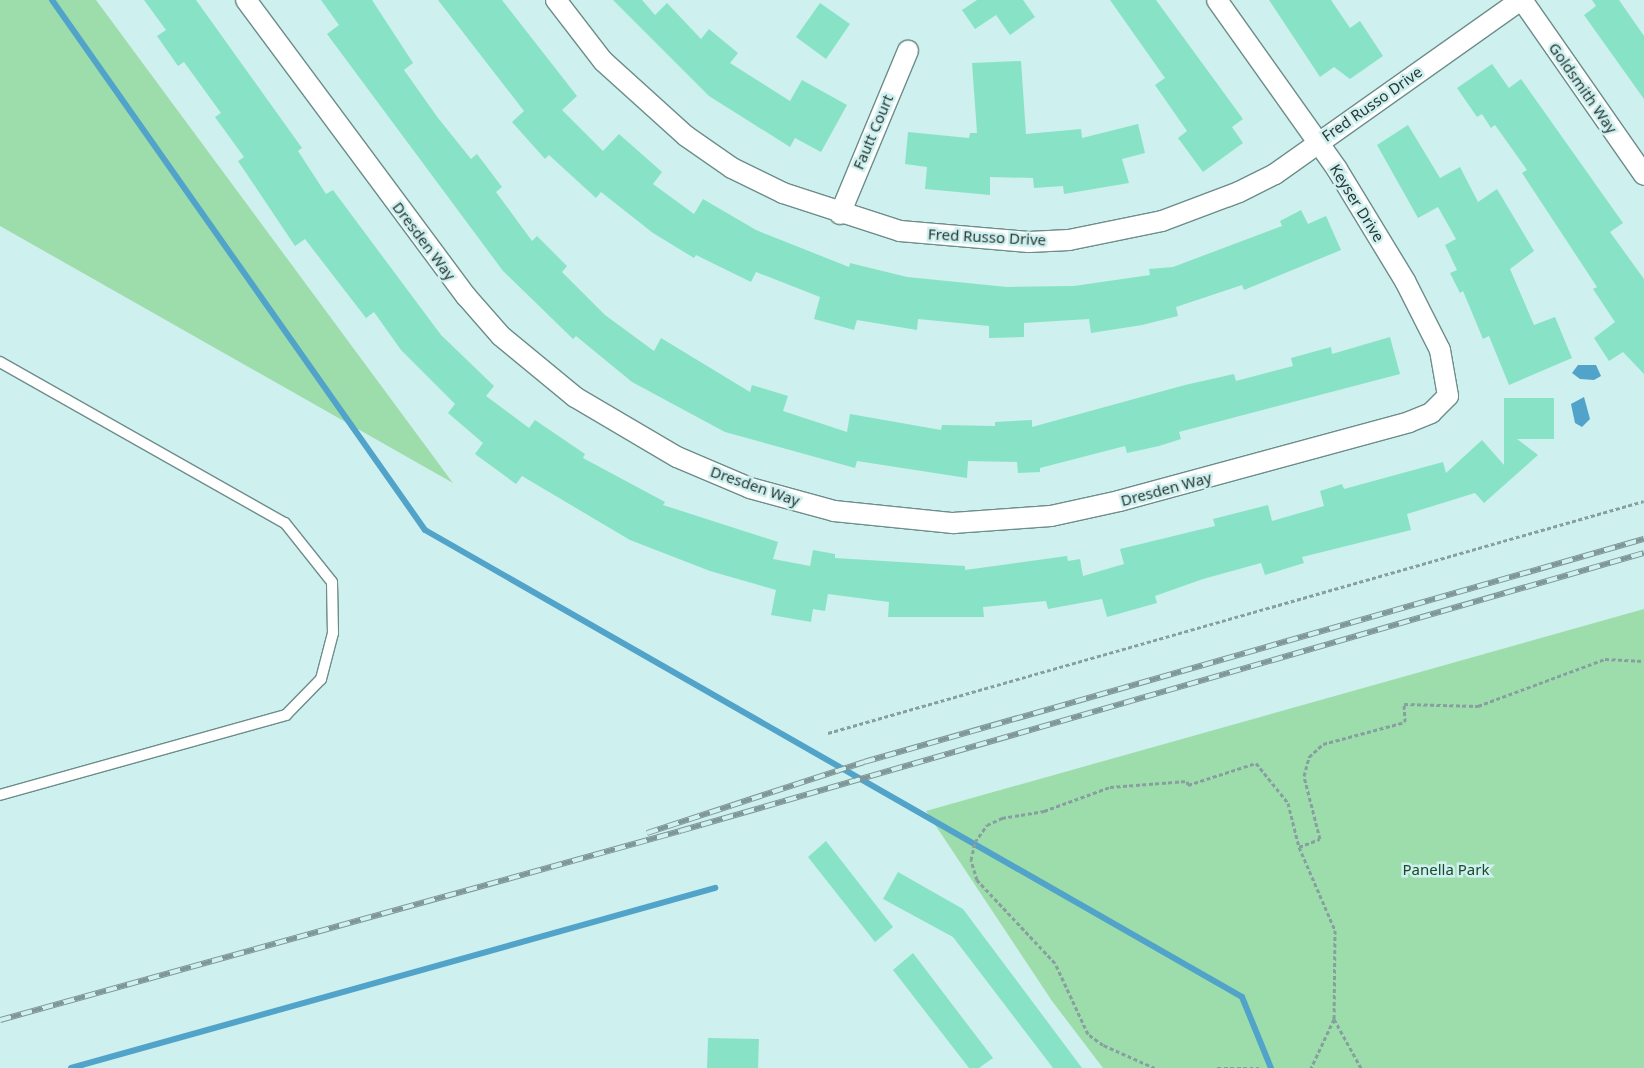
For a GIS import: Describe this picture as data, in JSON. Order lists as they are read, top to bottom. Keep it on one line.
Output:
{"streets":{"street":["Goldsmith Way","Fred Russo Drive","Fautt Court","Keyser Drive","Dresden Way"]},"crossings":[["Goldsmith Way","Fred Russo Drive"],["Fred Russo Drive","Fautt Court"],["Fred Russo Drive","Keyser Drive"],["Keyser Drive","Dresden Way"]],"parks":["Panella Park"]}
